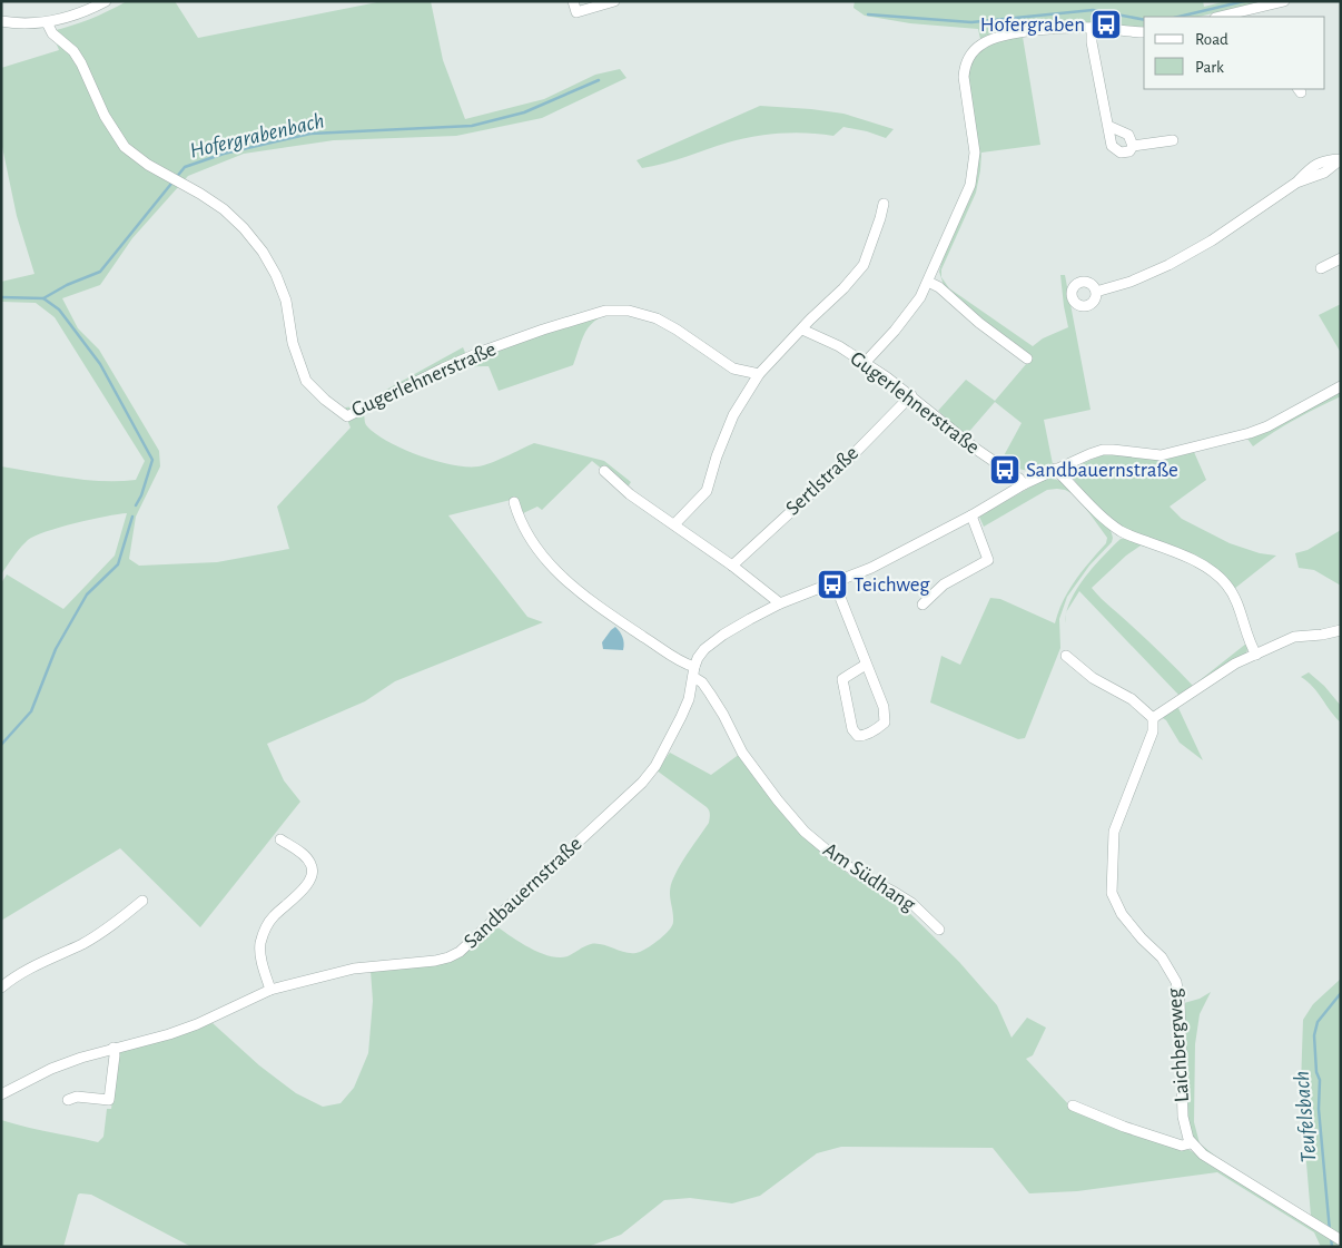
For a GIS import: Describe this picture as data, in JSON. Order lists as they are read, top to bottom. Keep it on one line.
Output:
{"streets":{"street":["Gugerlehnerstraße","Sertlstraße","Am Südhang","Sandbauernstraße","Laichbergweg"]},"crossings":[["Gugerlehnerstraße","Sertlstraße"],["Am Südhang","Sandbauernstraße"]],"water":["Hofergrabenbach","Teufelsbach"],"places":{"bus stop":["Hofergraben","Sandbauernstraße","Teichweg"]},"legend":["Road","Park"]}
